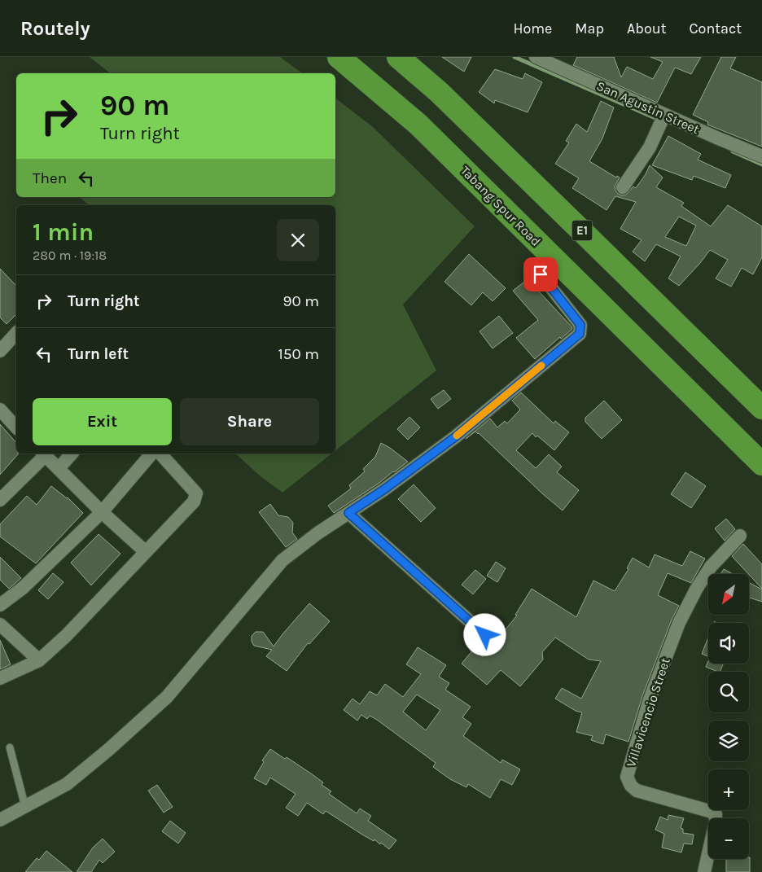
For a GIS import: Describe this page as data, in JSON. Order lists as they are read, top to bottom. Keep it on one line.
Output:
{"streets":{"highway":["Tabang Spur Road","E1"],"street":["San Agustin Street","Villavicencio Street"]},"north":"bottom left","page":{"header":"Routely","nav":["Home","Map","About","Contact"],"turn":["90 m","Turn right"],"then":"Then","heading":["1 min","280 m · 19:18"],"list":[{"name":"Turn right","value":"90 m"},{"name":"Turn left","value":"150 m"}],"buttons":["Exit","Share"],"map_buttons":["+","−"]}}
